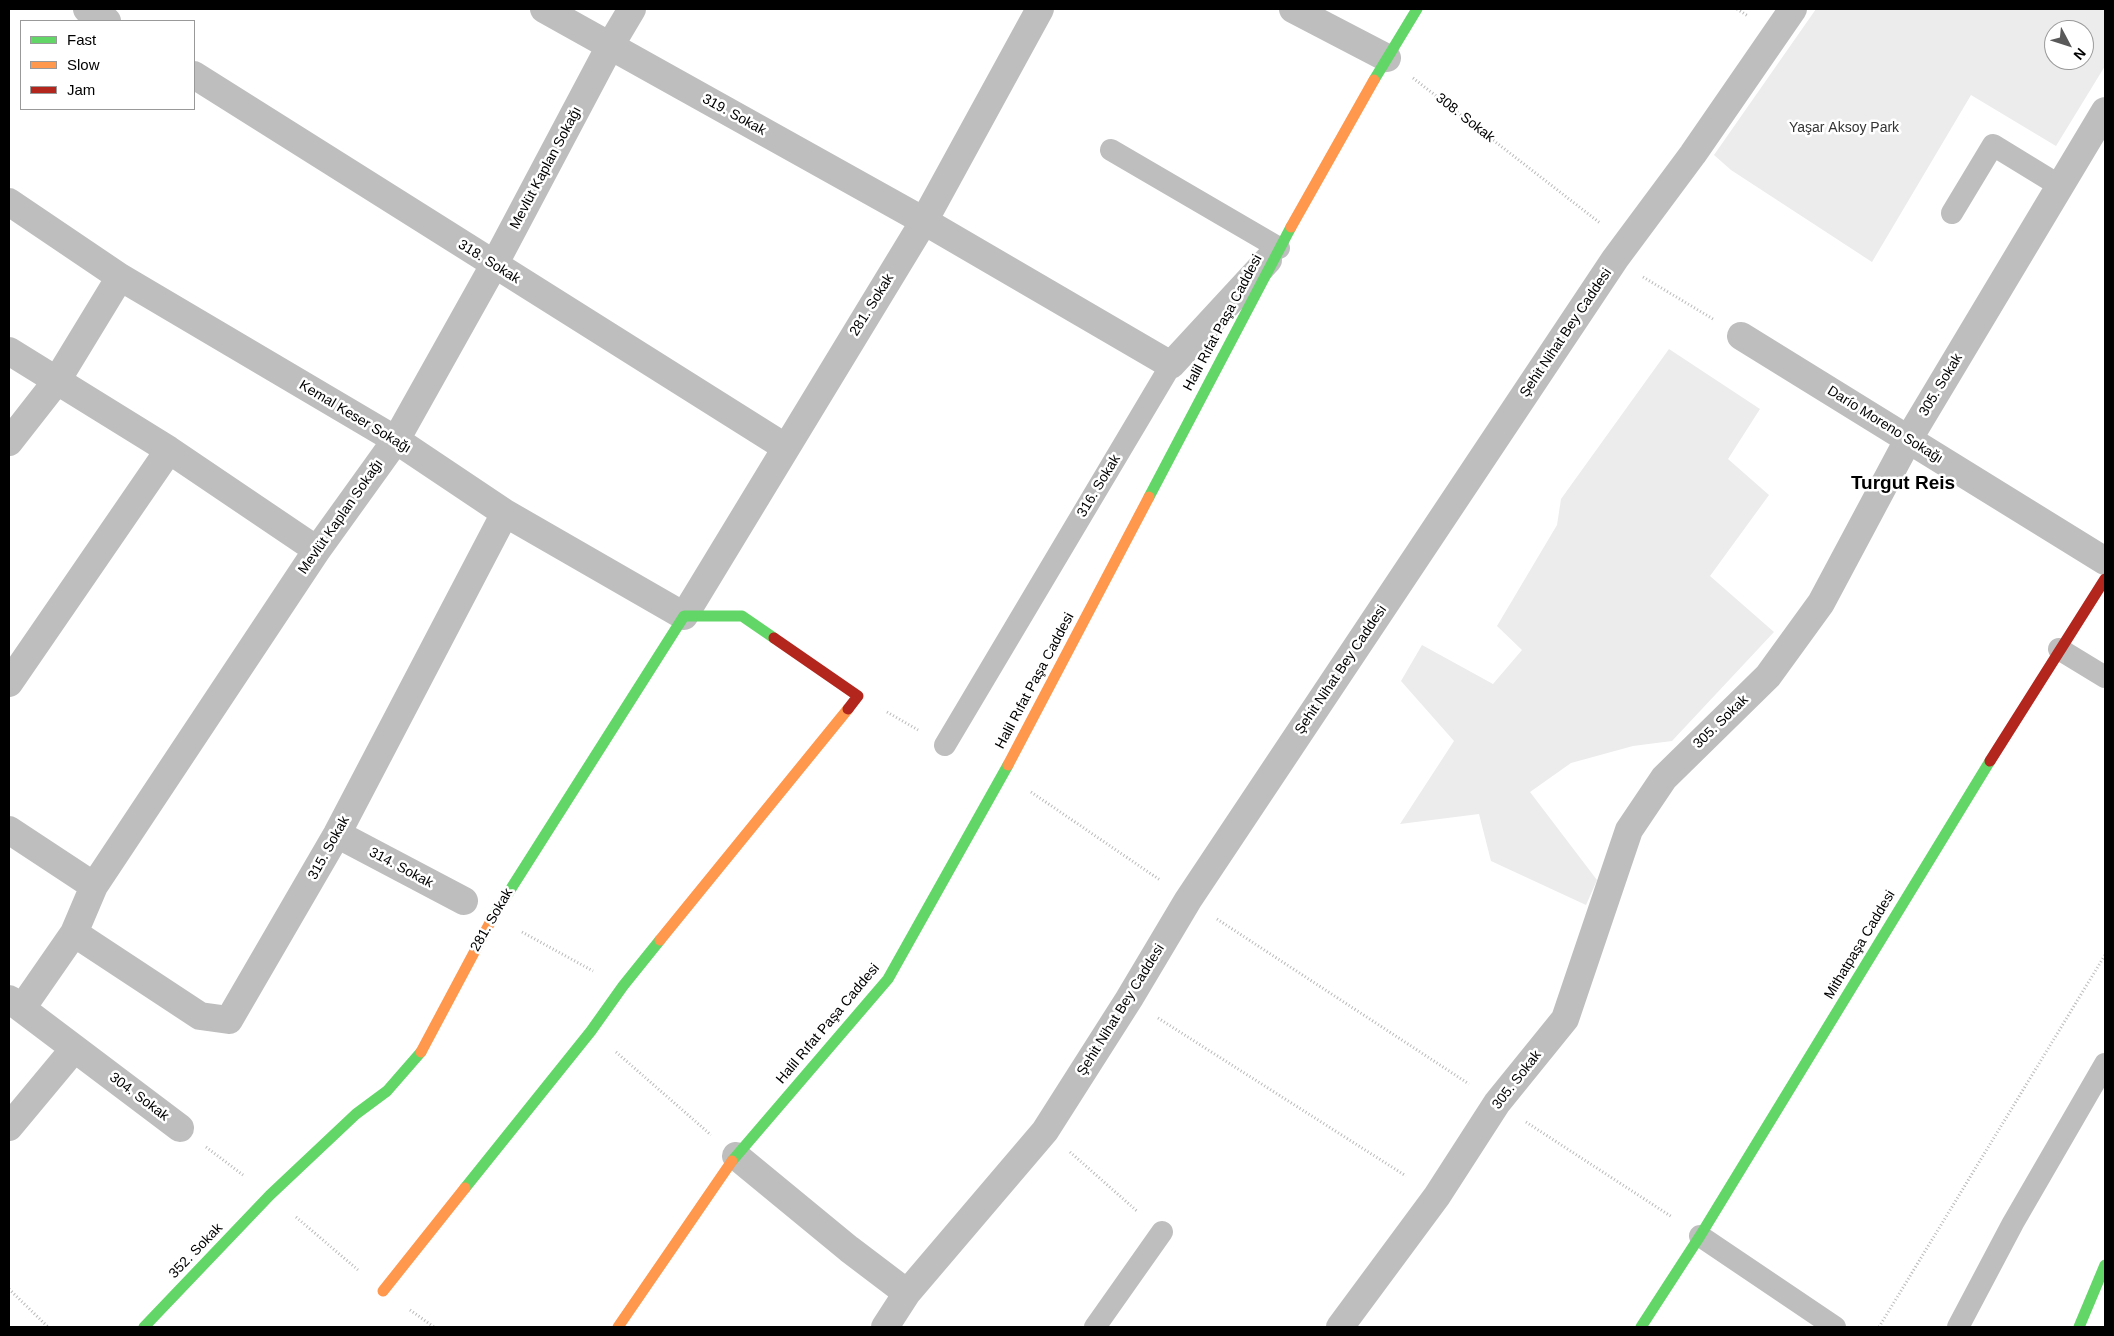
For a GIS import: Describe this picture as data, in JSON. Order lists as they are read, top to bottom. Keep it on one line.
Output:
{"streets":{"street":["319. Sokak","Mevlüt Kaplan Sokağı","318. Sokak","281. Sokak","Halil Rıfat Paşa Caddesi","Şehit Nihat Bey Caddesi","305. Sokak","Kemal Keser Sokağı","Darío Moreno Sokağı","316. Sokak","315. Sokak","314. Sokak","Mithatpaşa Caddesi","304. Sokak","352. Sokak"],"path":["308. Sokak"]},"crossings":[["319. Sokak","Mevlüt Kaplan Sokağı"],["319. Sokak","281. Sokak"],["319. Sokak","316. Sokak"],["308. Sokak","Halil Rıfat Paşa Caddesi"],["308. Sokak","Şehit Nihat Bey Caddesi"],["308. Sokak","Darío Moreno Sokağı"],["Mevlüt Kaplan Sokağı","318. Sokak"],["Mevlüt Kaplan Sokağı","Kemal Keser Sokağı"],["Mevlüt Kaplan Sokağı","315. Sokak"],["Mevlüt Kaplan Sokağı","304. Sokak"],["318. Sokak","281. Sokak"],["281. Sokak","Kemal Keser Sokağı"],["281. Sokak","304. Sokak"],["281. Sokak","352. Sokak"],["Halil Rıfat Paşa Caddesi","316. Sokak"],["305. Sokak","Darío Moreno Sokağı"],["Kemal Keser Sokağı","315. Sokak"],["315. Sokak","314. Sokak"],["304. Sokak","352. Sokak"]],"districts":["Turgut Reis"],"parks":["Yaşar Aksoy Park"],"legend":["Fast","Slow","Jam"],"north":"bottom right"}
